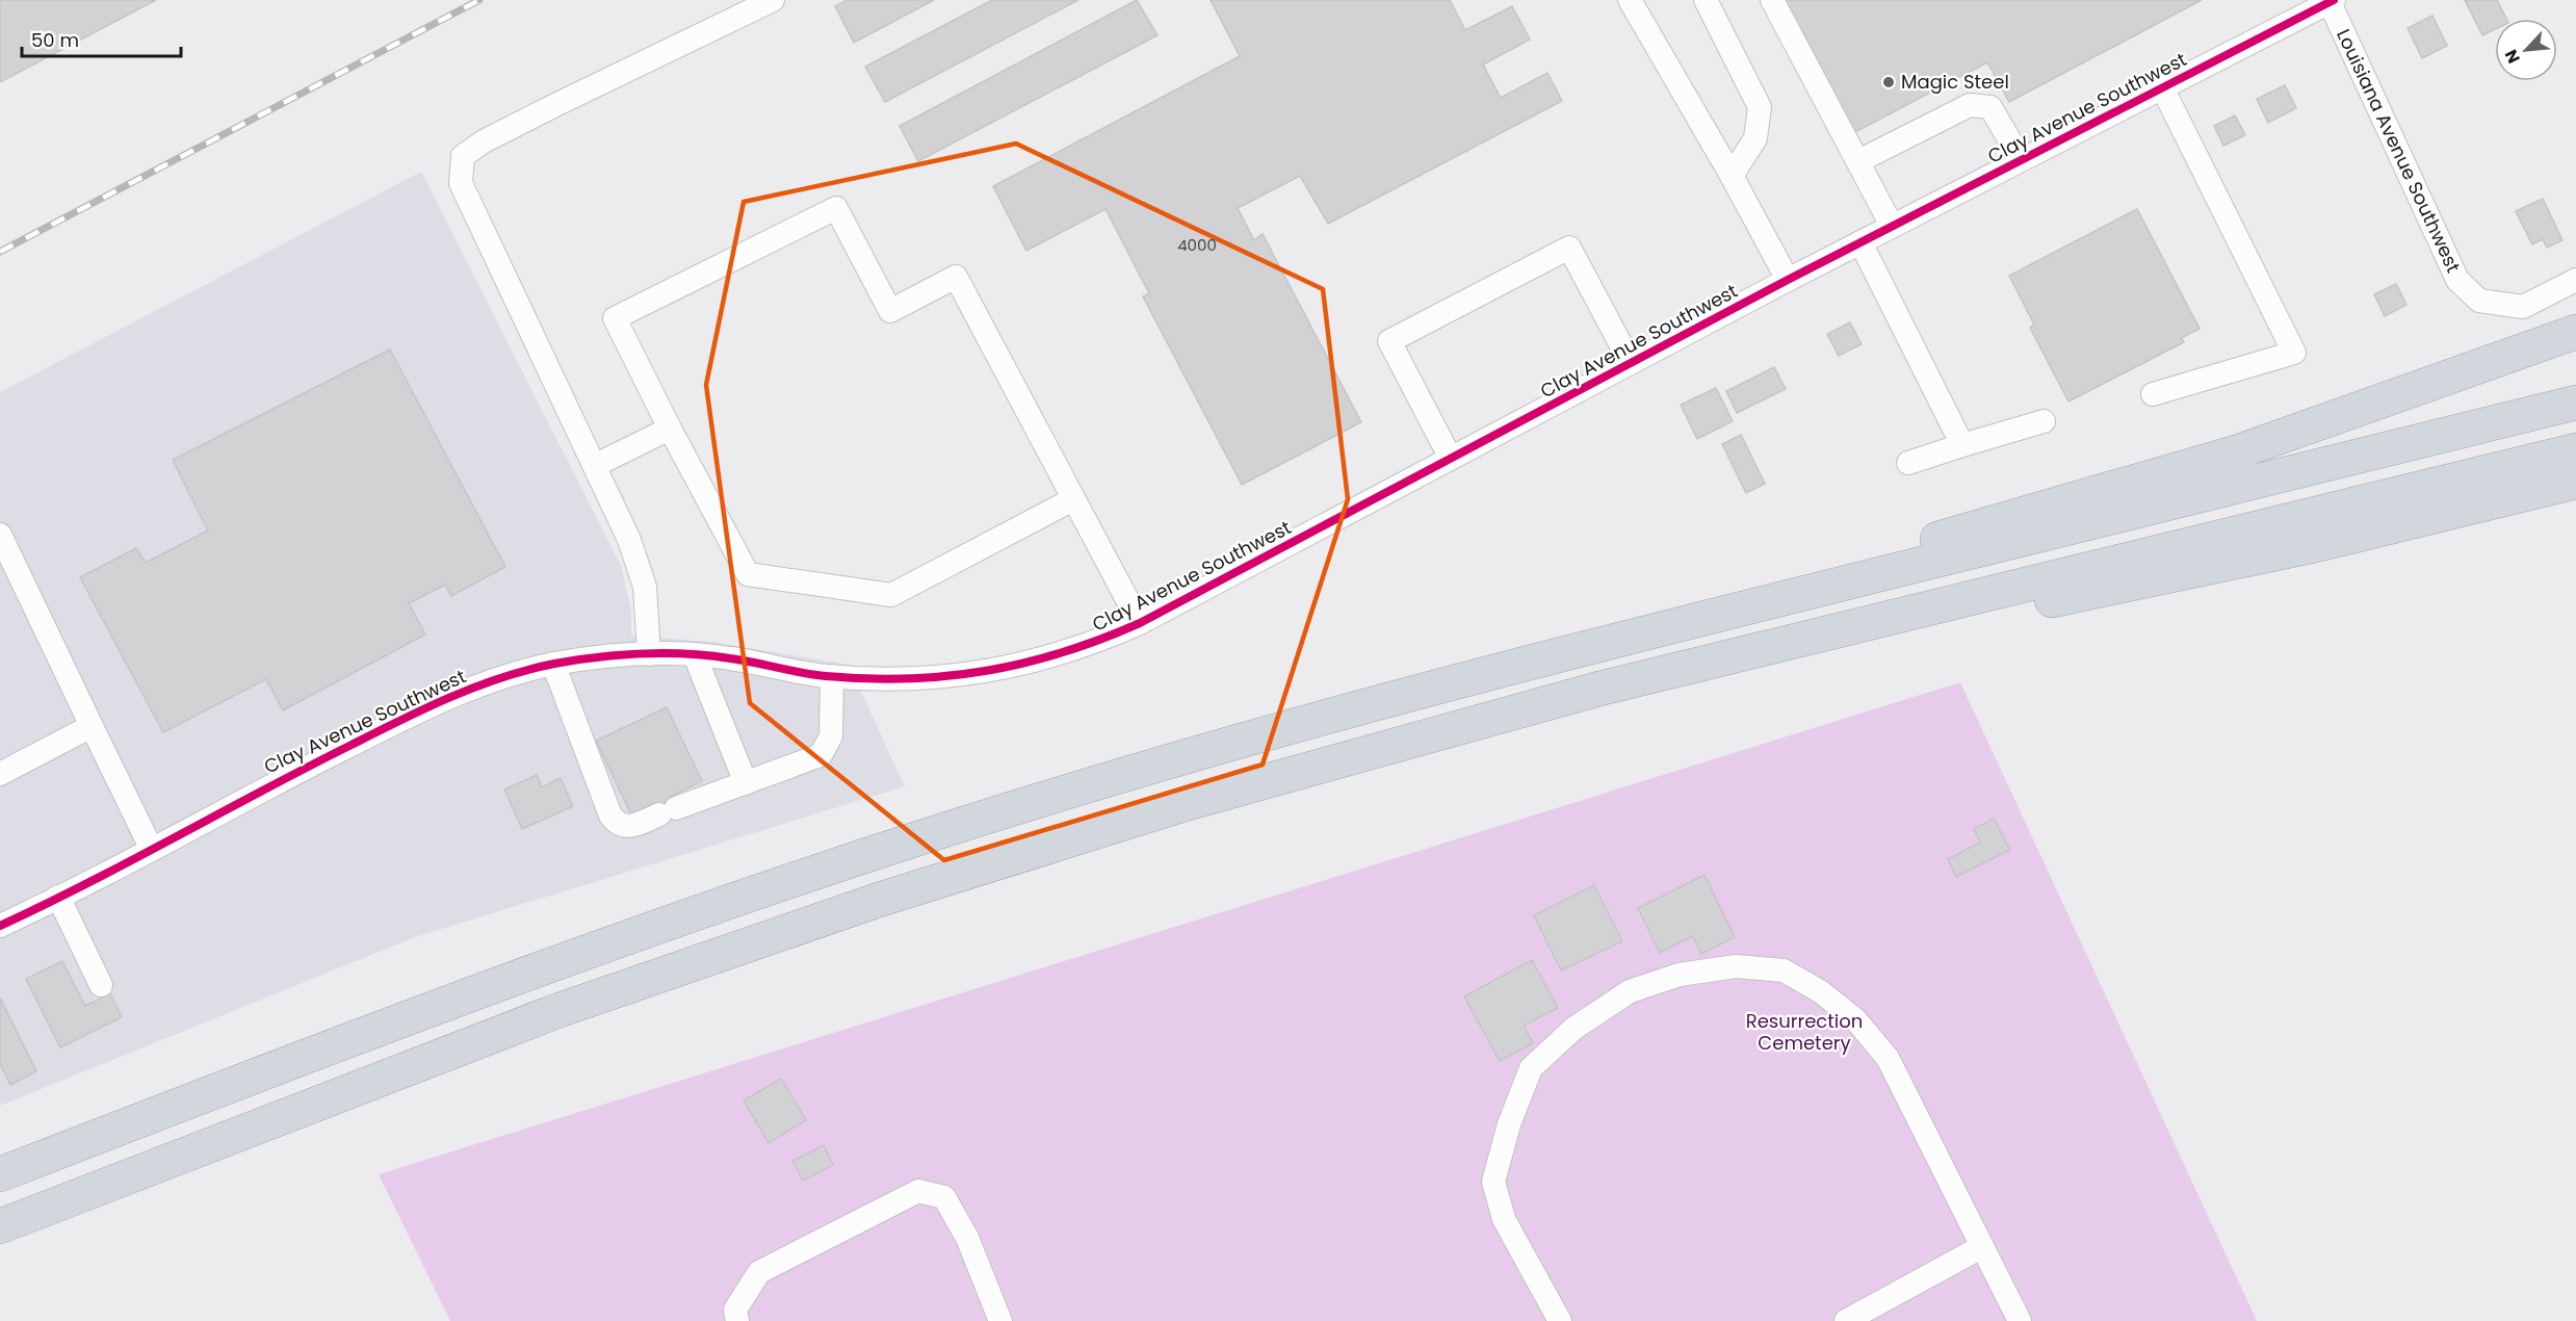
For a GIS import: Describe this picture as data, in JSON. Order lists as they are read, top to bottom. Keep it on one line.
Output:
{"streets":{"street":["Clay Avenue Southwest","Louisiana Avenue Southwest"]},"crossings":[["Clay Avenue Southwest","Louisiana Avenue Southwest"]],"parks":["Resurrection Cemetery"],"places":["Magic Steel"],"house_numbers":["4000"],"scale_bar":"50 m","north":"bottom left"}
